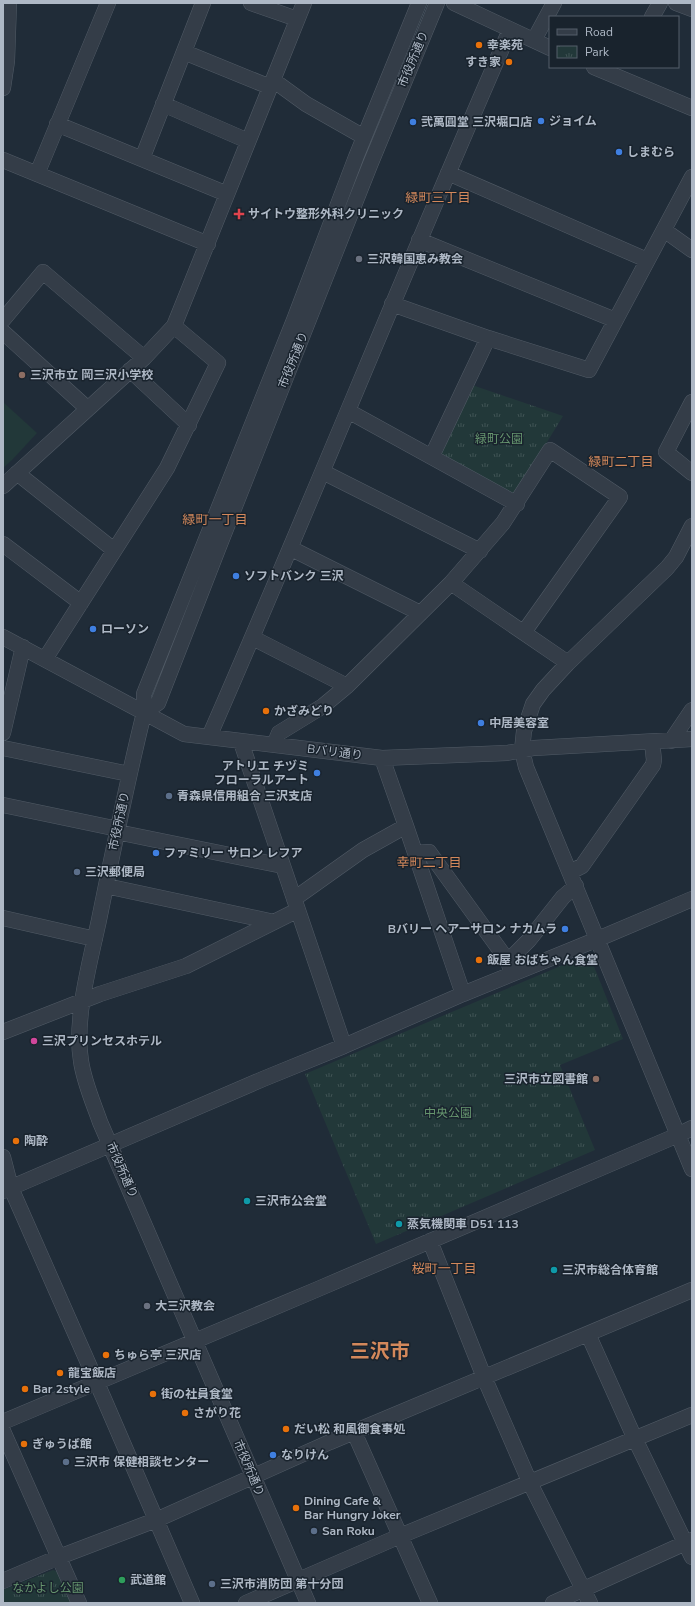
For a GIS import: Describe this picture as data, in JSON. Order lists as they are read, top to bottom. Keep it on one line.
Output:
{"streets":{"street":["市役所通り","Bバリ通り"]},"crossings":[["市役所通り","Bバリ通り"]],"districts":["緑町三丁目","緑町二丁目","緑町一丁目","幸町二丁目","桜町一丁目","三沢市"],"parks":["緑町公園","中央公園","なかよし公園"],"places":{"other":["幸楽苑","すき家","ジョイム","弐萬圓堂 三沢堀口店","しまむら","三沢韓国恵み教会","三沢市立 岡三沢小学校","ソフトバンク 三沢","ローソン","かざみどり","中居美容室","アトリエ チヅミ フローラルアート","青森県信用組合 三沢支店","ファミリー サロン レフア","三沢郵便局","Bバリー ヘアーサロン ナカムラ","飯屋 おばちゃん食堂","三沢プリンセスホテル","三沢市立図書館","陶酔","三沢市公会堂","蒸気機関車 D51 113","三沢市総合体育館","大三沢教会","ちゅら亭 三沢店","龍宝飯店","Bar 2style","街の社員食堂","さがり花","だい松 和風御食事処","ぎゅうば館","なりけん","三沢市 保健相談センター","Dining Cafe & Bar Hungry Joker","San Roku","武道館","三沢市消防団 第十分団"],"health":["サイトウ整形外科クリニック"]},"legend":["Road","Park"]}
